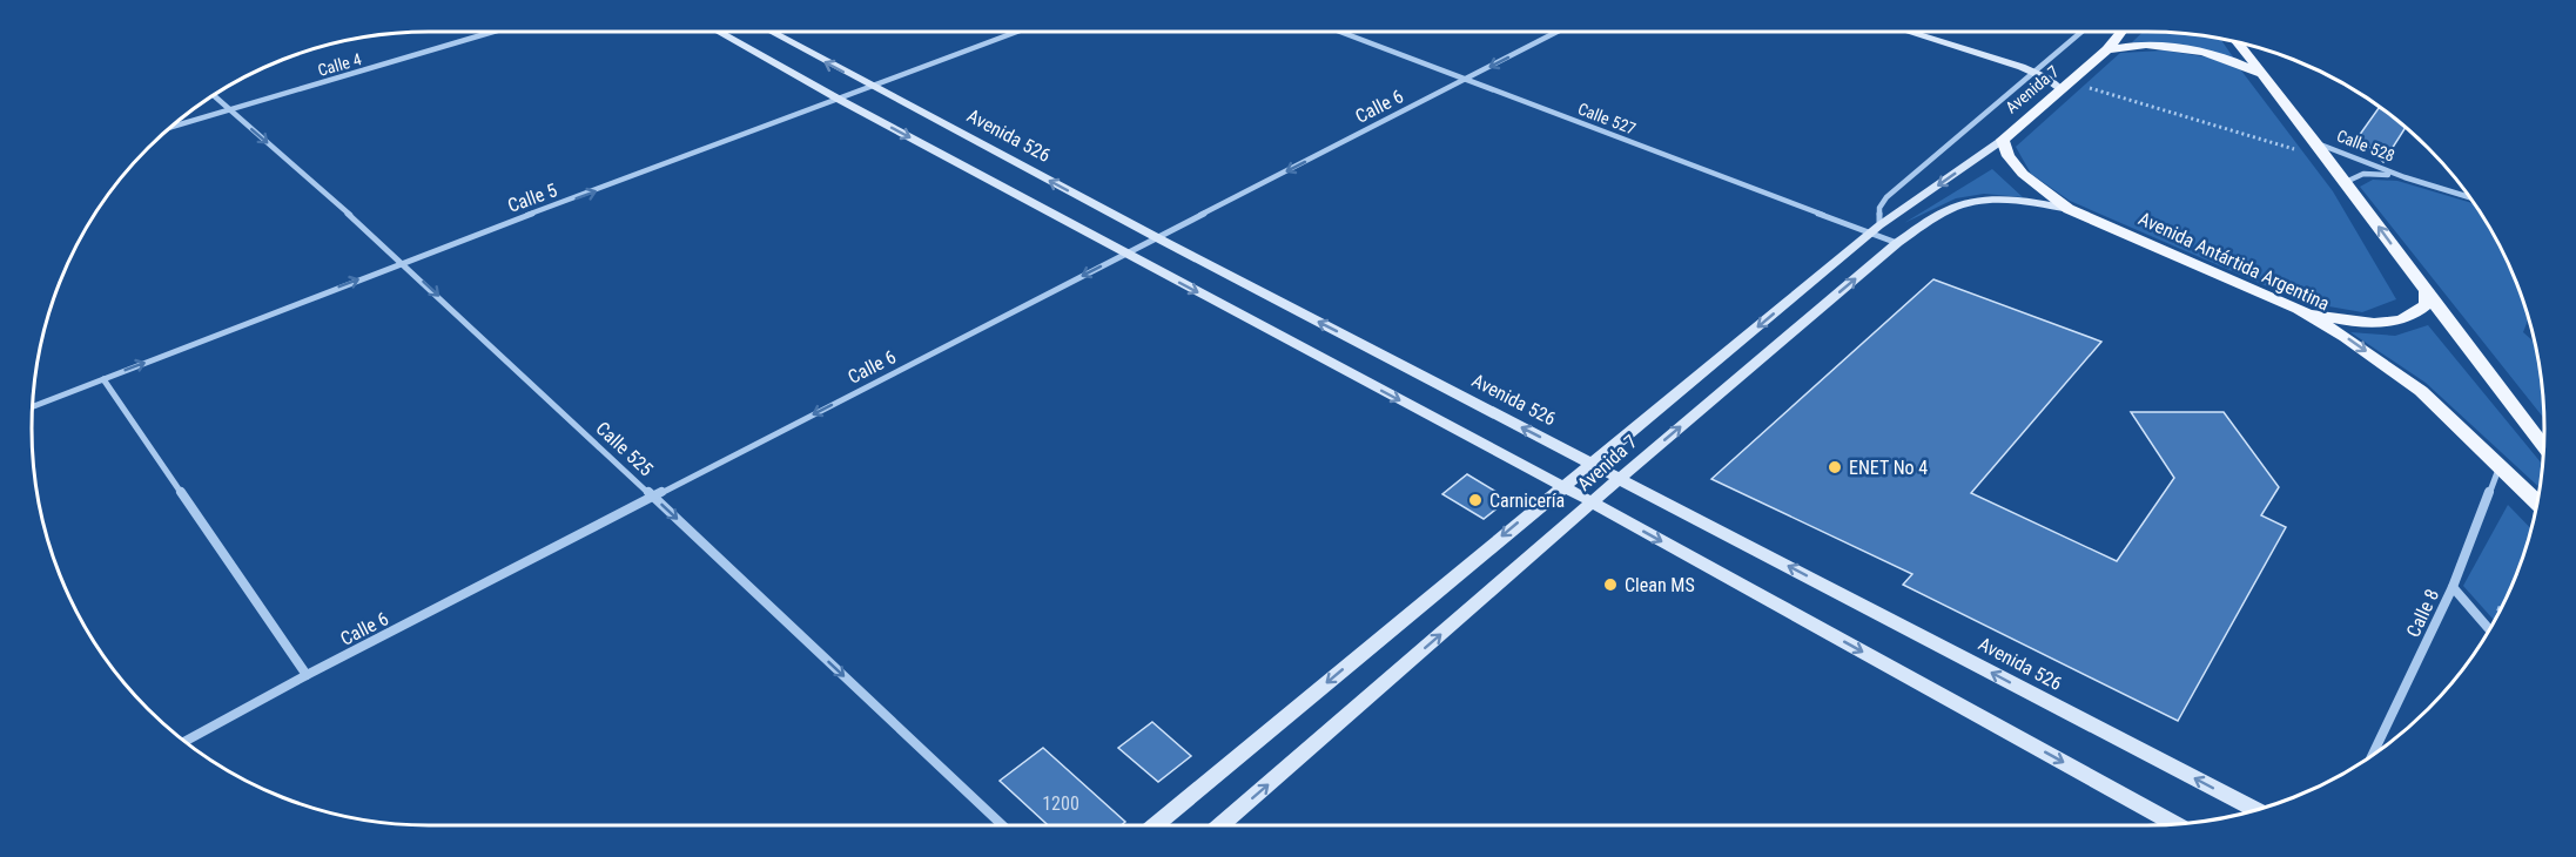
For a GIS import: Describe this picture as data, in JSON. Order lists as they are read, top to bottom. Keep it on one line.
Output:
{"streets":{"main road":["Avenida 7","Avenida 526","Avenida Antártida Argentina"],"street":["Calle 4","Calle 6","Calle 527","Calle 528","Calle 5","Calle 525","Calle 8"]},"crossings":[["Calle 4","Calle 525"],["Avenida 7","Calle 527"],["Avenida 7","Avenida 526"],["Avenida 7","Avenida Antártida Argentina"],["Calle 6","Calle 527"],["Calle 6","Avenida 526"],["Calle 6","Calle 525"],["Avenida 526","Calle 5"],["Calle 5","Calle 525"],["Avenida Antártida Argentina","Calle 8"]],"one_way":["Calle 6","Calle 5","Calle 525"],"places":["ENET No 4","Carnicería","Clean MS"],"house_numbers":["1200"]}
